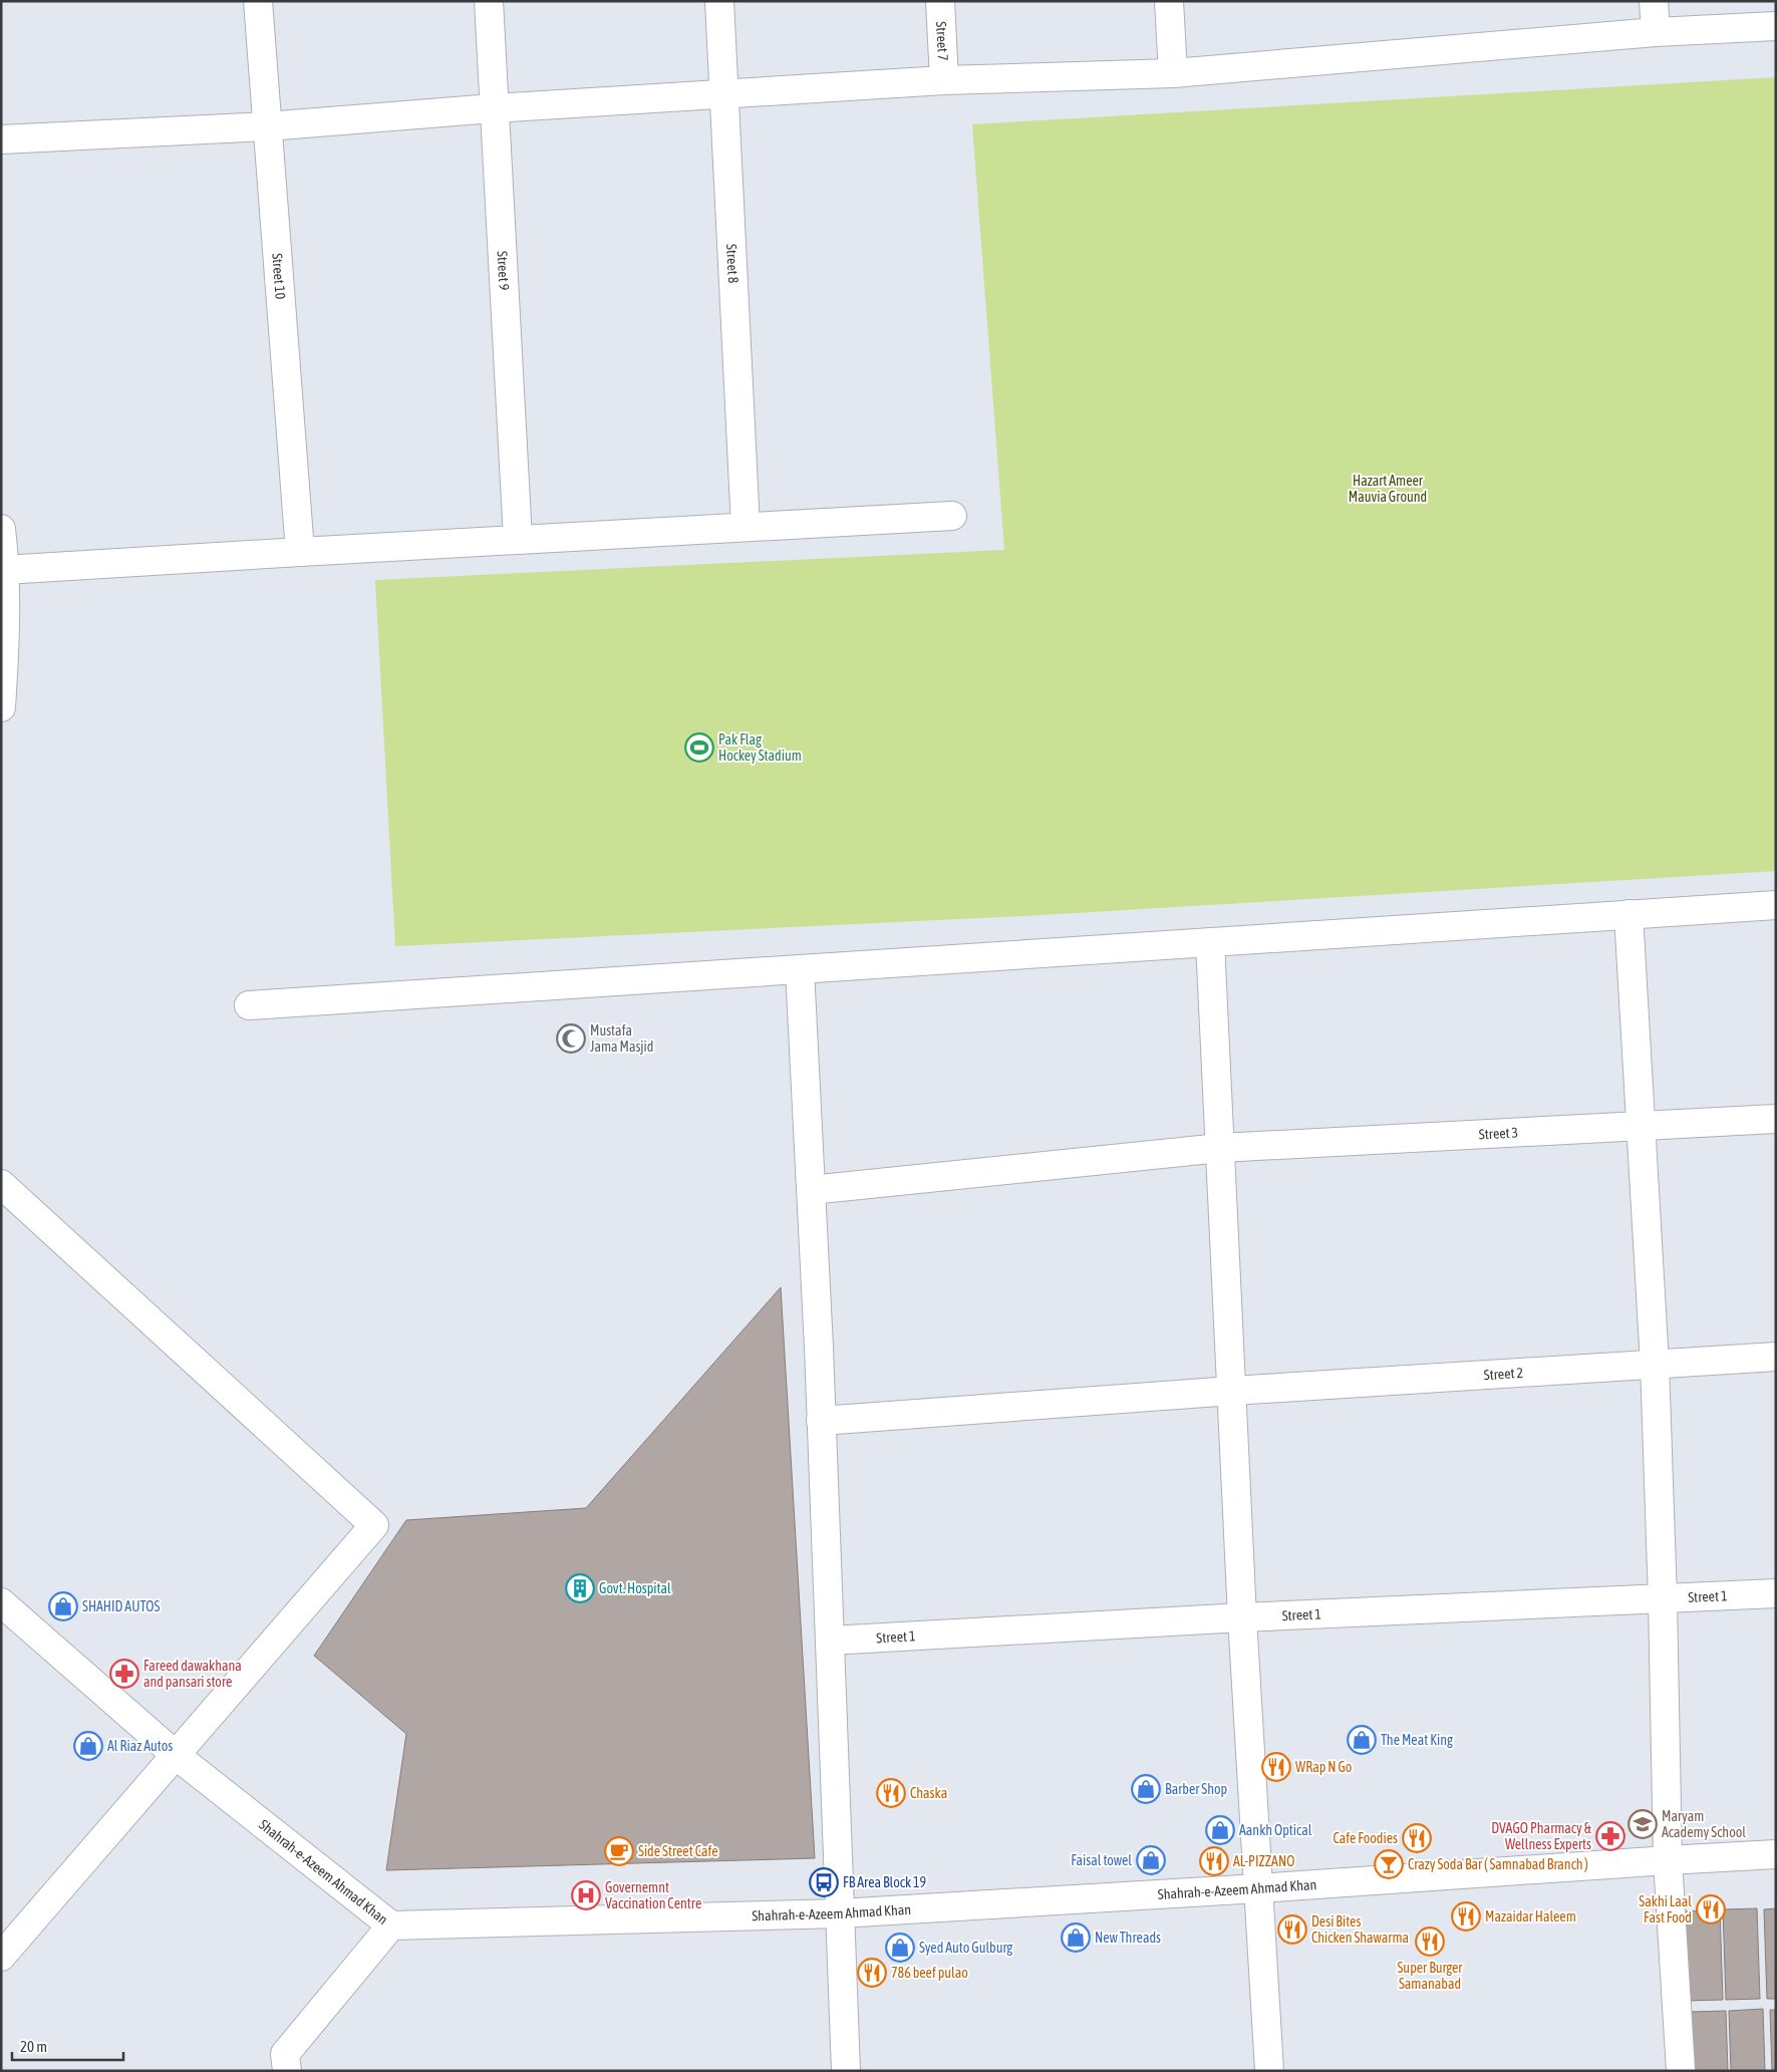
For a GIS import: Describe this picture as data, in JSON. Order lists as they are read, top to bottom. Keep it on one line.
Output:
{"streets":{"street":["Street 7","Street 8","Street 9","Street 10","Street 3","Street 2","Street 1","Shahrah-e-Azeem Ahmad Khan"]},"parks":["Hazart Ameer Mauvia Ground"],"places":{"sports":["Pak Flag Hockey Stadium"],"mosque":["Mustafa Jama Masjid"],"building":["Govt. Hospital"],"shop":["SHAHID AUTOS","The Meat King","Al Riaz Autos","Barber Shop","Aankh Optical","Faisal towel","New Threads","Syed Auto Gulburg"],"pharmacy":["Fareed dawakhana and pansari store","DVAGO Pharmacy & Wellness Experts"],"restaurant":["WRap N Go","Chaska","Cafe Foodies","AL-PIZZANO","Sakhi Laal Fast Food","Mazaidar Haleem","Desi Bites Chicken Shawarma","Super Burger Samanabad","786 beef pulao"],"school or university":["Maryam Academy School"],"cafe":["Side Street Cafe"],"bar":["Crazy Soda Bar ( Samnabad Branch )"],"bus stop":["FB Area Block 19"],"hospital":["Governemnt Vaccination Centre"]},"scale_bar":"20 m"}
